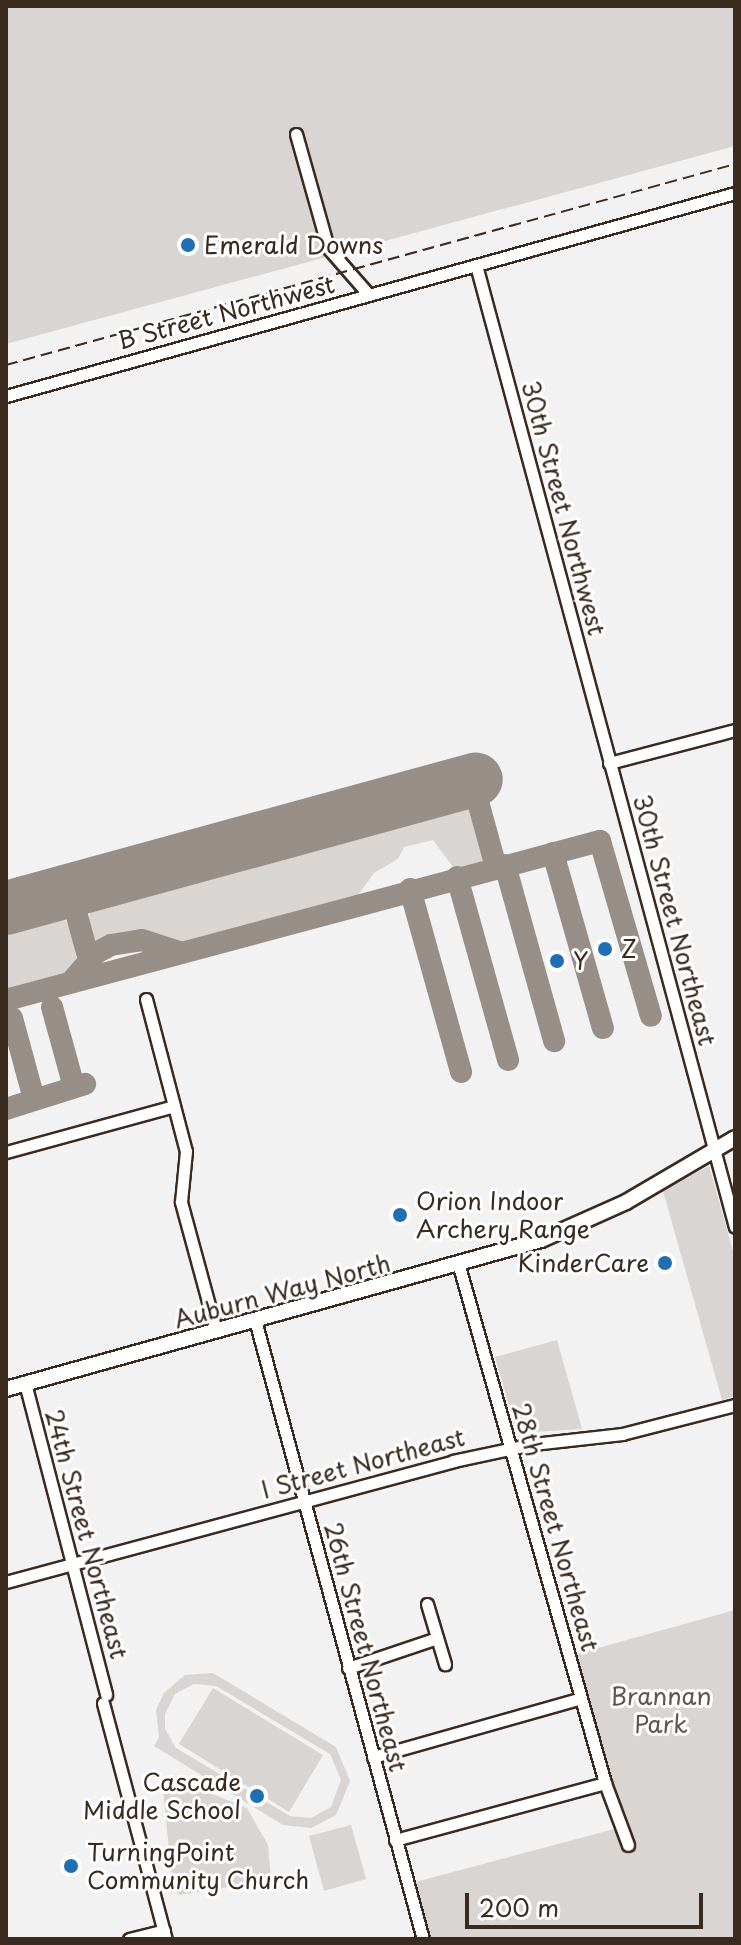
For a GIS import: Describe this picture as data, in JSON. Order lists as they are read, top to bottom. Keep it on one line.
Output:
{"streets":{"main road":["Auburn Way North"],"street":["B Street Northwest","30th Street Northwest","30th Street Northeast","I Street Northeast","28th Street Northeast","24th Street Northeast","26th Street Northeast"]},"crossings":[["B Street Northwest","30th Street Northwest"],["30th Street Northwest","30th Street Northeast"],["30th Street Northeast","Auburn Way North"],["Auburn Way North","28th Street Northeast"],["Auburn Way North","24th Street Northeast"],["Auburn Way North","26th Street Northeast"],["I Street Northeast","28th Street Northeast"],["I Street Northeast","24th Street Northeast"],["I Street Northeast","26th Street Northeast"]],"parks":["Brannan Park"],"places":["Emerald Downs","Z","Y","Orion Indoor Archery Range","KinderCare","Cascade Middle School","TurningPoint Community Church"],"scale_bar":"200 m"}
